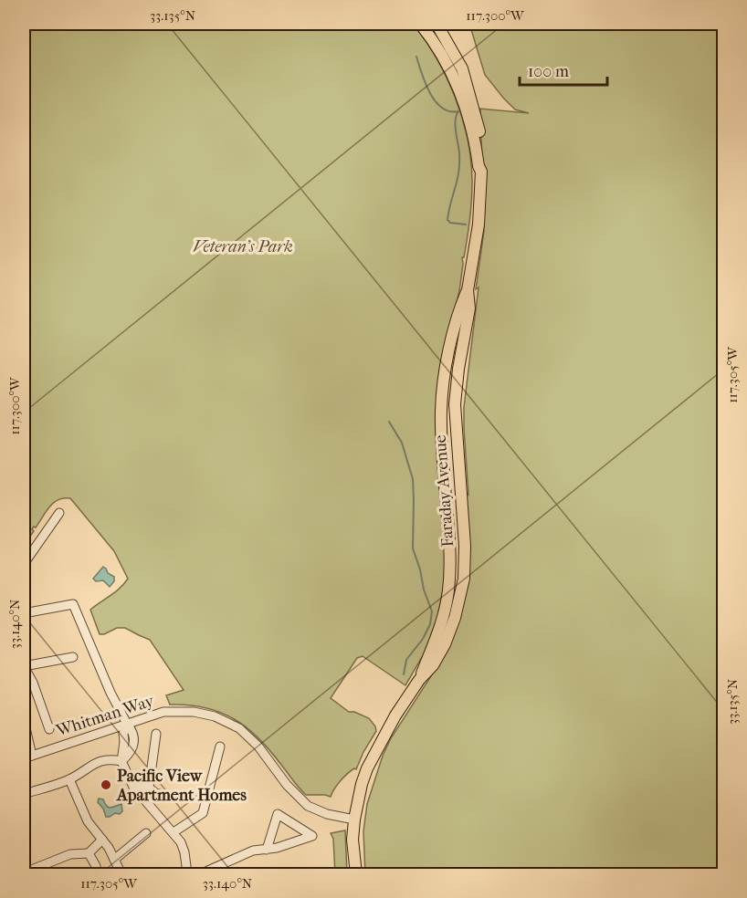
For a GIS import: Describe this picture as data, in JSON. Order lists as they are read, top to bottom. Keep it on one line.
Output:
{"streets":{"main road":["Faraday Avenue"],"street":["Whitman Way"]},"crossings":[["Faraday Avenue","Whitman Way"]],"parks":["Veteran's Park"],"places":["Pacific View Apartment Homes"],"scale_bar":"100 m","coordinates":["33.135°N","117.300°W","117.305°W","33.140°N"]}
